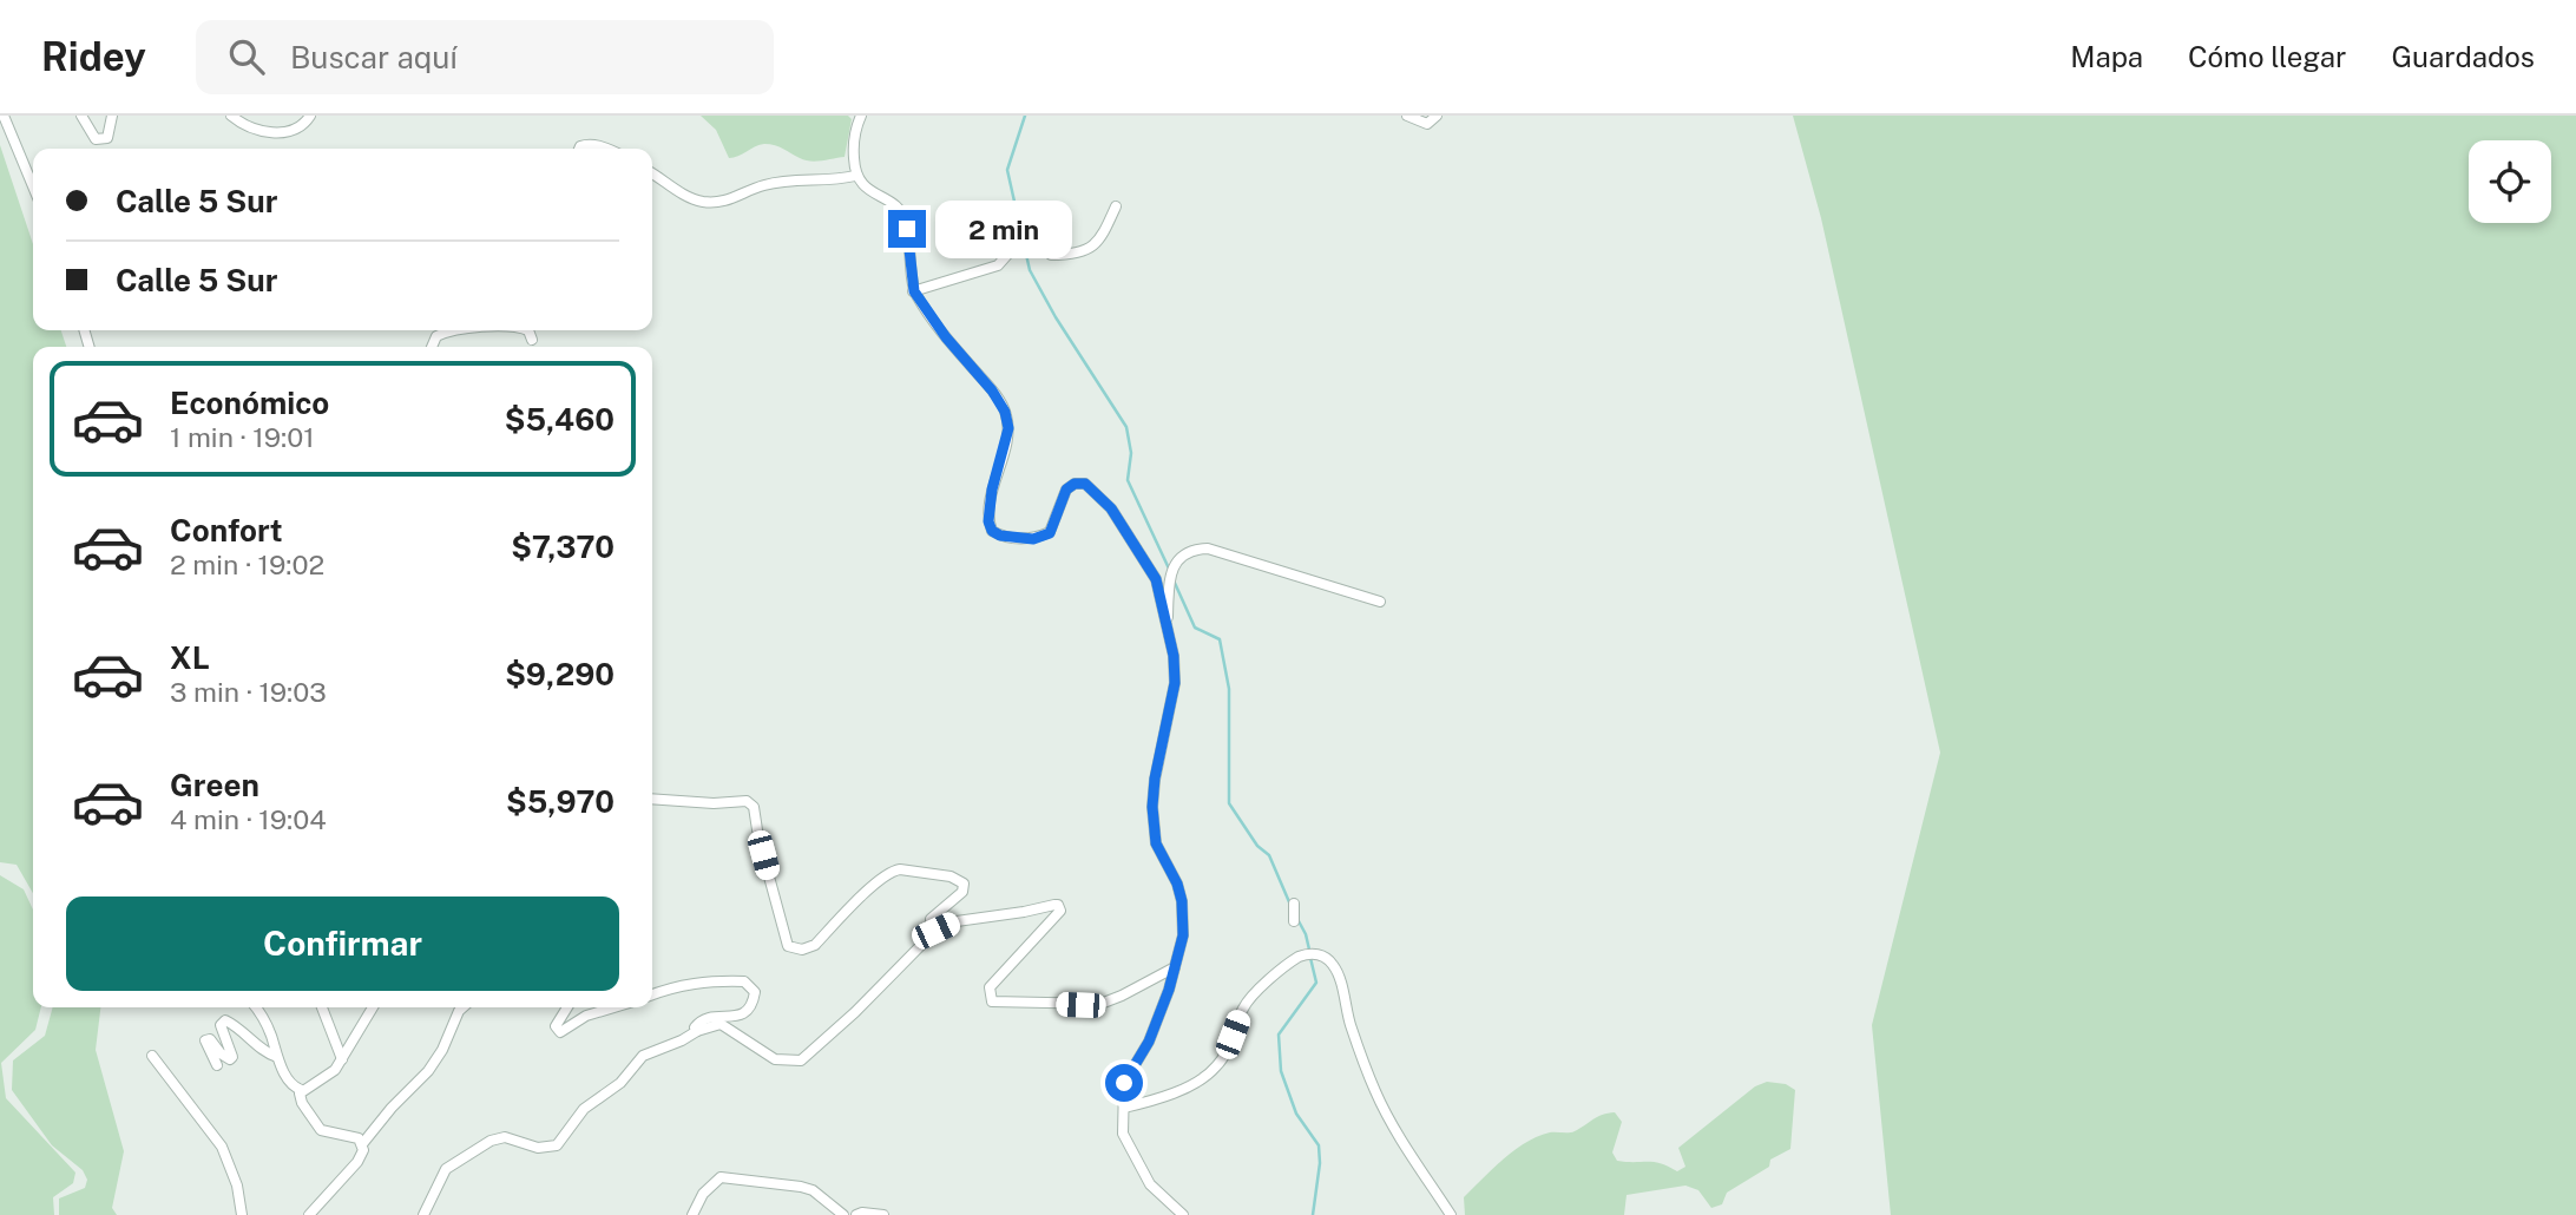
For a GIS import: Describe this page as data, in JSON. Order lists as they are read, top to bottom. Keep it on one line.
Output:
{"page":{"header":"Ridey","search":"Buscar aquí","nav":["Mapa","Cómo llegar","Guardados"],"banner":["Calle 5 Sur","Calle 5 Sur"],"bubble":"2 min","list":[{"name":"Económico","note":"1 min · 19:01","value":"$5,460"},{"name":"Confort","note":"2 min · 19:02","value":"$7,370"},{"name":"XL","note":"3 min · 19:03","value":"$9,290"},{"name":"Green","note":"4 min · 19:04","value":"$5,970"}],"buttons":"Confirmar"}}
